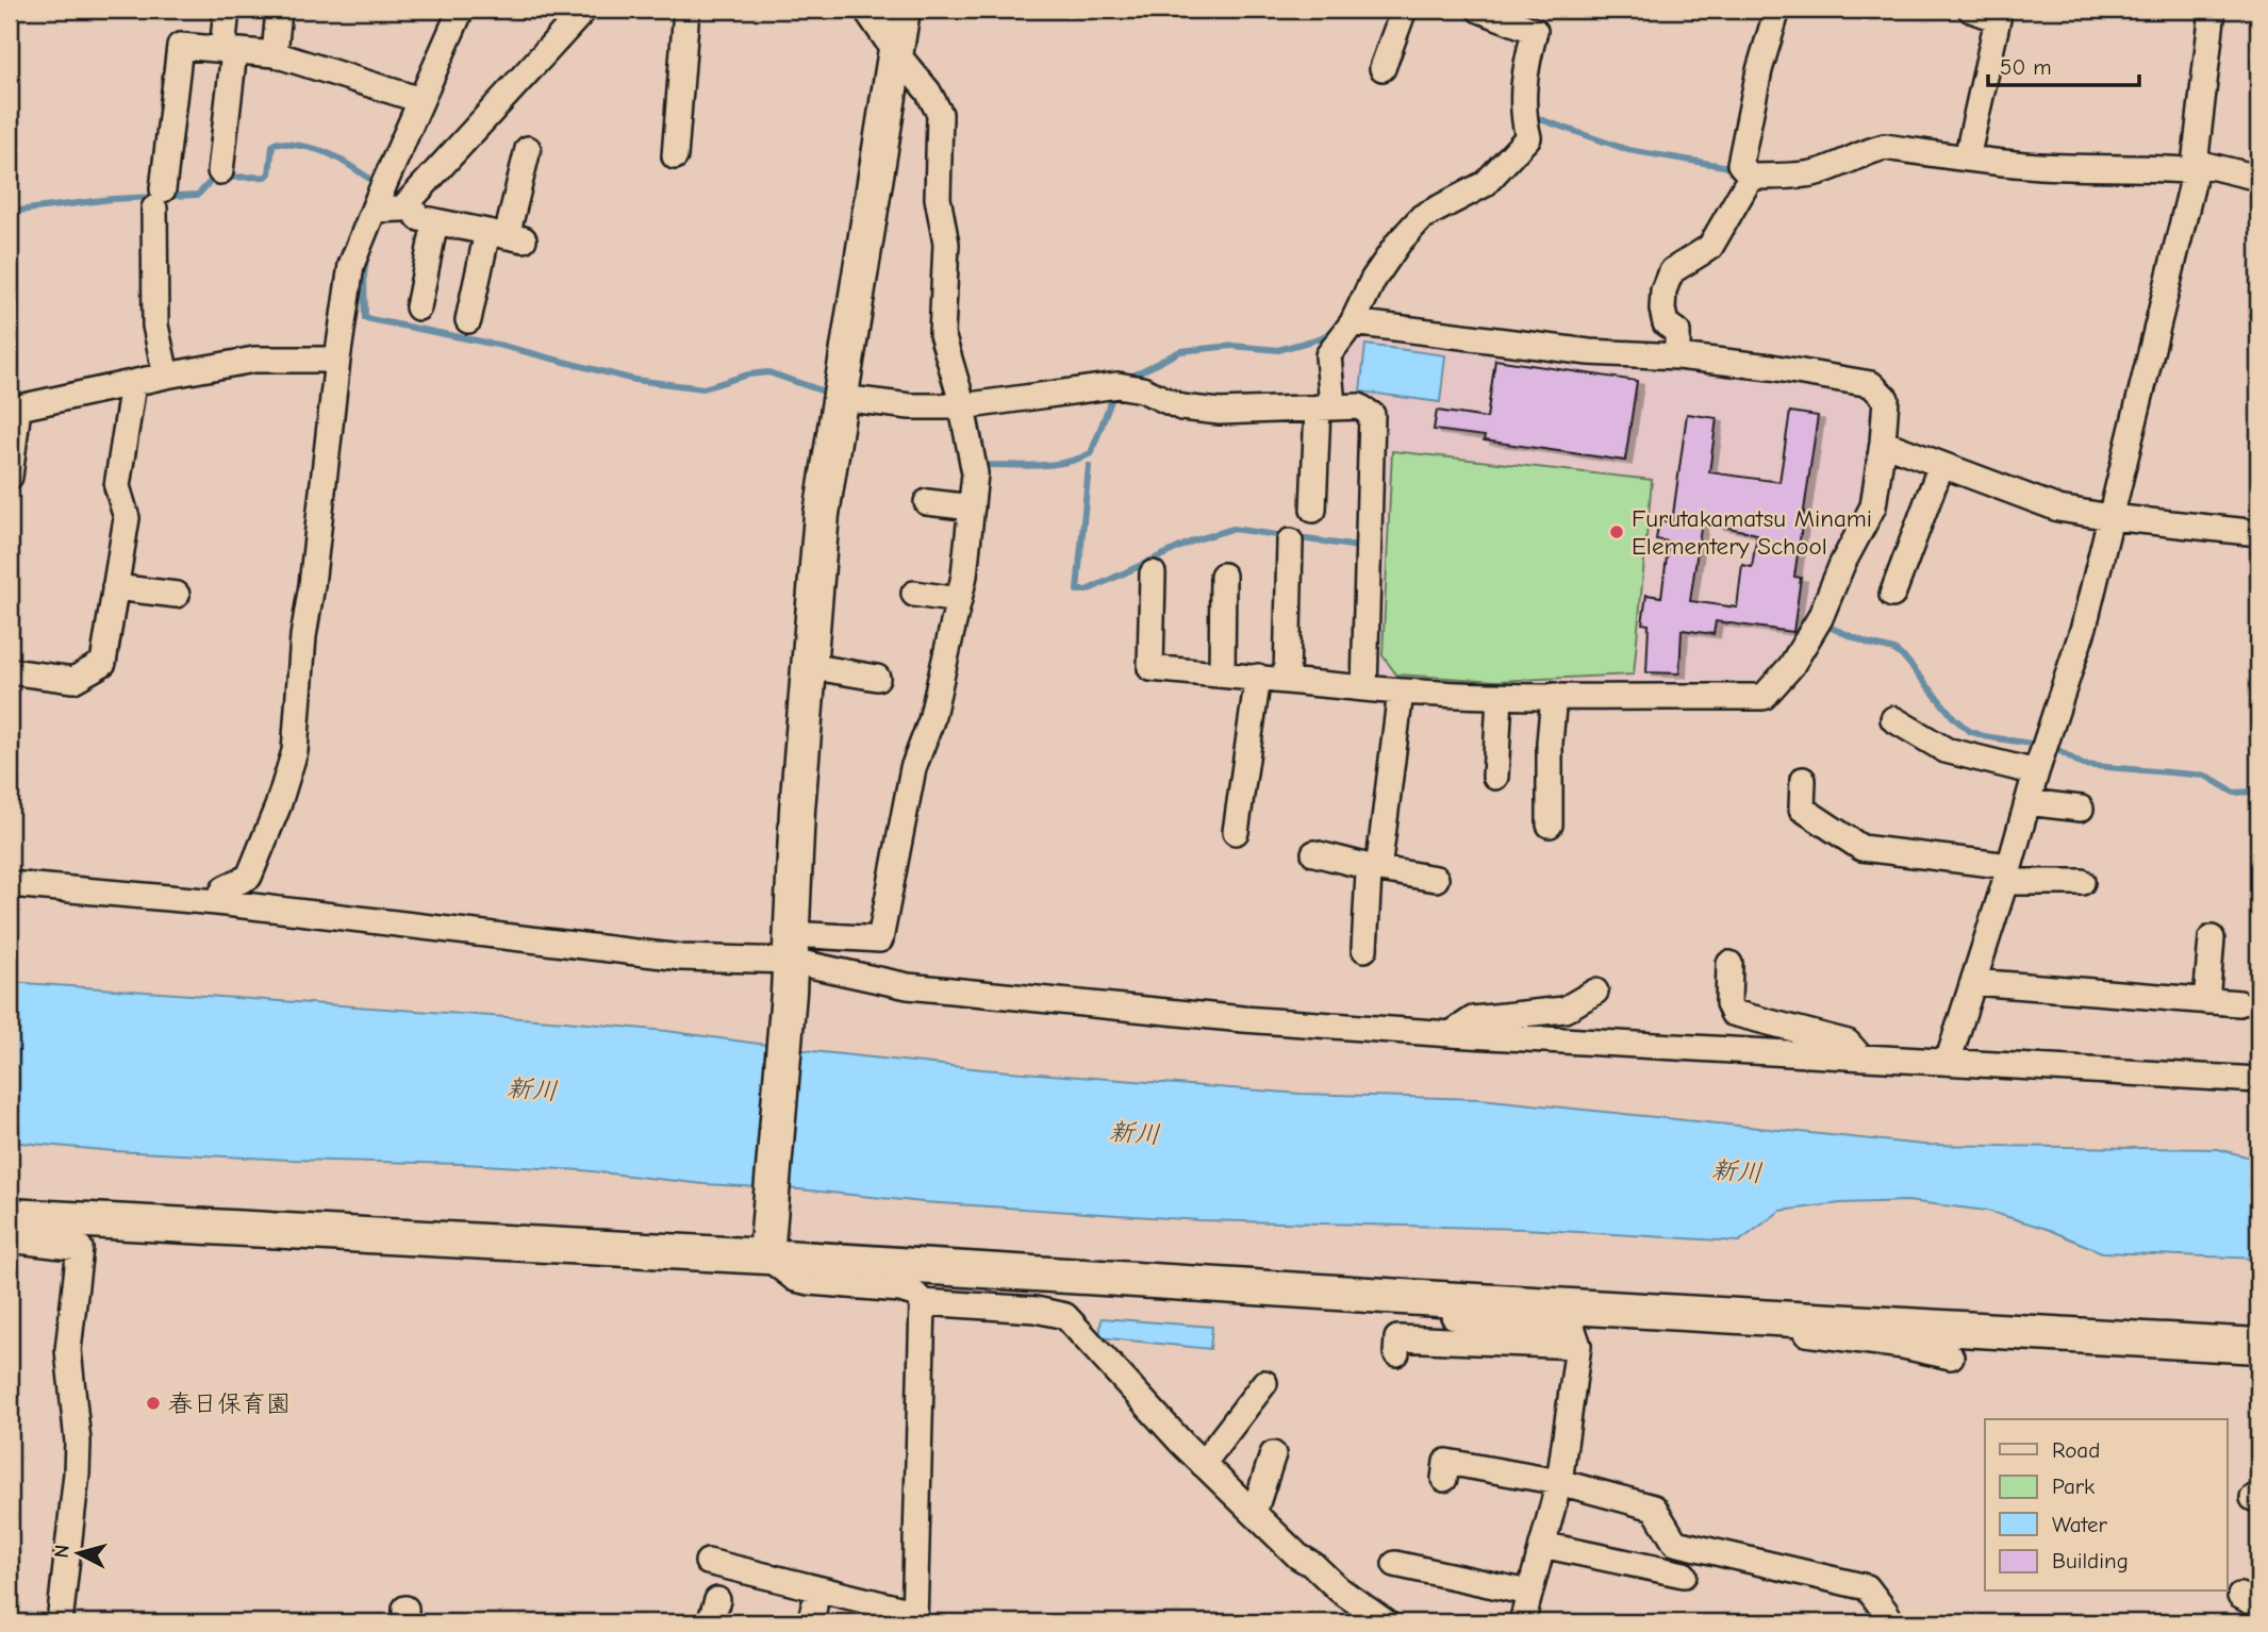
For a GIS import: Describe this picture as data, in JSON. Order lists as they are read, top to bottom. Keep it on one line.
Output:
{"water":["新川"],"places":["Furutakamatsu Minami Elementery School","春日保育園"],"legend":["Road","Park","Water","Building"],"scale_bar":"50 m","north":"left"}
